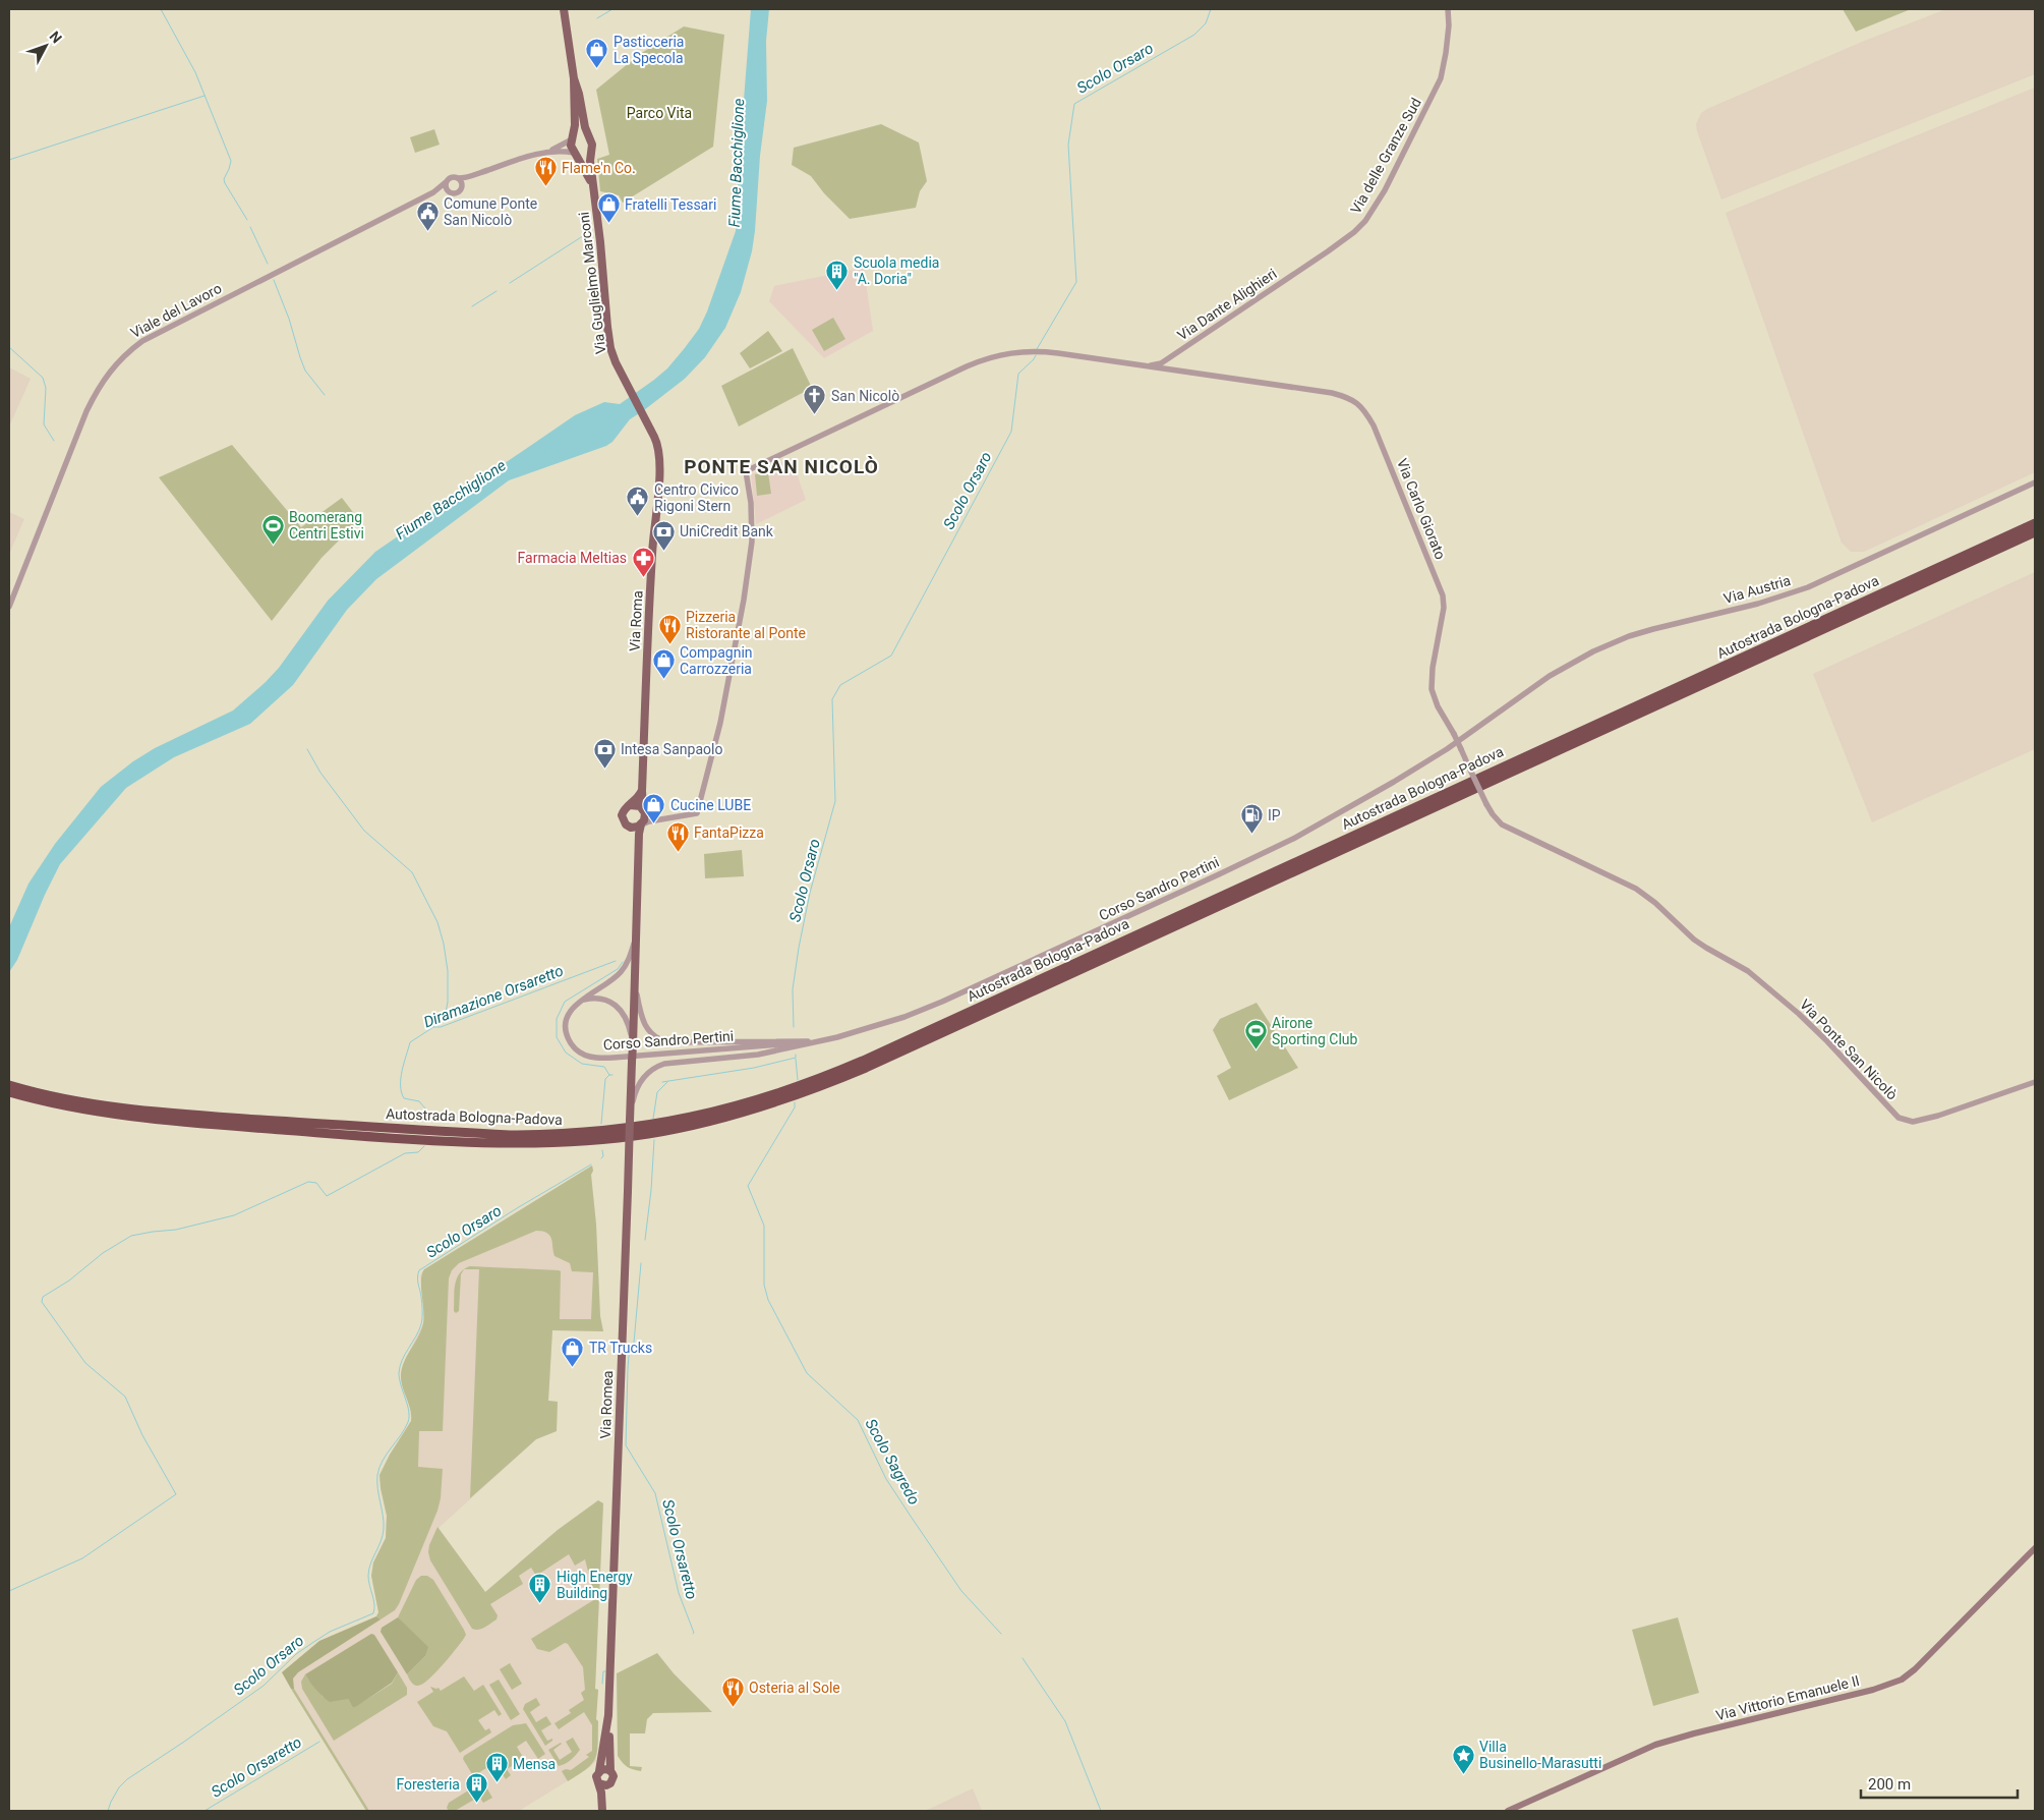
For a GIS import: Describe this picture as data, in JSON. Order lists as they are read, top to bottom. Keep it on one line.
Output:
{"streets":{"highway":["Autostrada Bologna-Padova"],"main road":["Via Guglielmo Marconi","Via Roma","Via Romea","Via Vittorio Emanuele II"],"street":["Via delle Granze Sud","Via Dante Alighieri","Viale del Lavoro","Via Carlo Giorato","Via Austria","Corso Sandro Pertini","Via Ponte San Nicolò"]},"crossings":[["Via delle Granze Sud","Via Dante Alighieri"],["Via Guglielmo Marconi","Viale del Lavoro"],["Via Guglielmo Marconi","Via Roma"],["Via Dante Alighieri","Via Carlo Giorato"],["Via Carlo Giorato","Via Ponte San Nicolò"],["Via Austria","Corso Sandro Pertini"],["Corso Sandro Pertini","Via Romea"]],"districts":["PONTE SAN NICOLÒ"],"water":["Scolo Orsaro","Fiume Bacchiglione","Diramazione Orsaretto","Scolo Sagredo","Scolo Orsaretto"],"parks":["Parco Vita"],"places":{"shop":["Pasticceria La Specola","Fratelli Tessari","Compagnin Carrozzeria","Cucine LUBE","TR Trucks"],"restaurant":["Flame'n Co.","Pizzeria Ristorante al Ponte","FantaPizza","Osteria al Sole"],"public building":["Comune Ponte San Nicolò","Centro Civico Rigoni Stern"],"building":["Scuola media \"A. Doria\"","High Energy Building","Mensa","Foresteria"],"church":["San Nicolò"],"sports":["Boomerang Centri Estivi","Airone Sporting Club"],"bank":["UniCredit Bank","Intesa Sanpaolo"],"pharmacy":["Farmacia Meltias"],"fuel station":["IP"],"place":["Villa Businello-Marasutti"]},"scale_bar":"200 m","north":"top right"}
